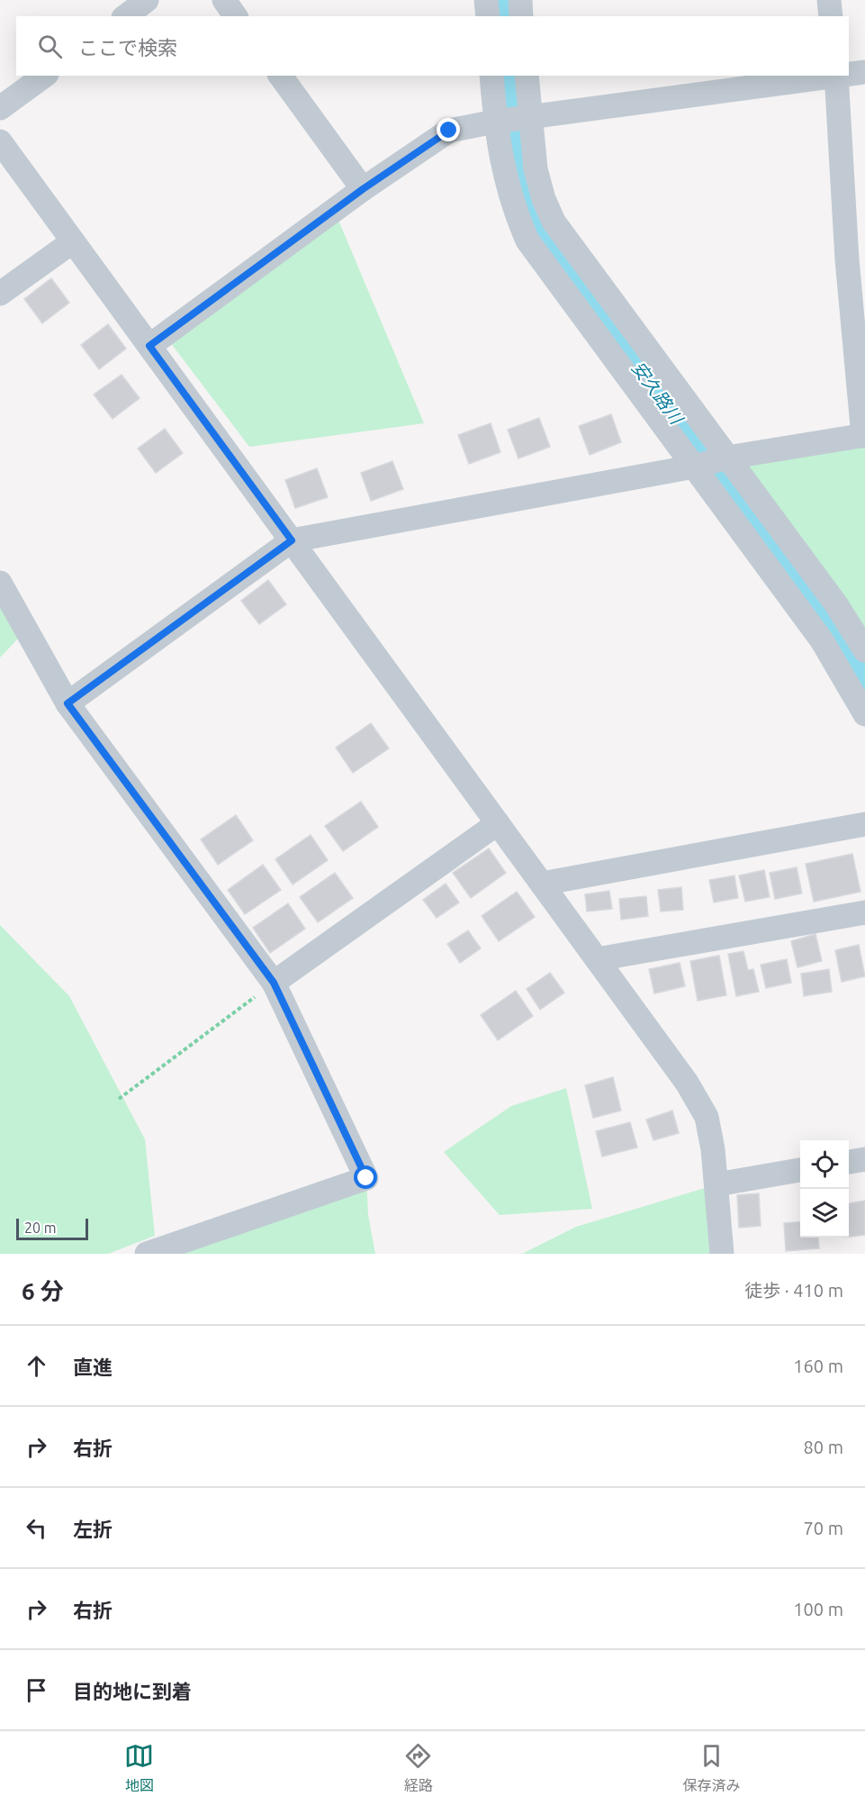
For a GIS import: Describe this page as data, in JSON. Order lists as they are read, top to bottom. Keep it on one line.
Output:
{"water":["安久路川"],"scale_bar":"20 m","page":{"search":"ここで検索","scale":"20 m","heading":["6 分","徒歩 · 410 m"],"list":[["直進","160 m"],["右折","80 m"],["左折","70 m"],["右折","100 m"],"目的地に到着"],"nav":["地図","経路","保存済み"]}}
